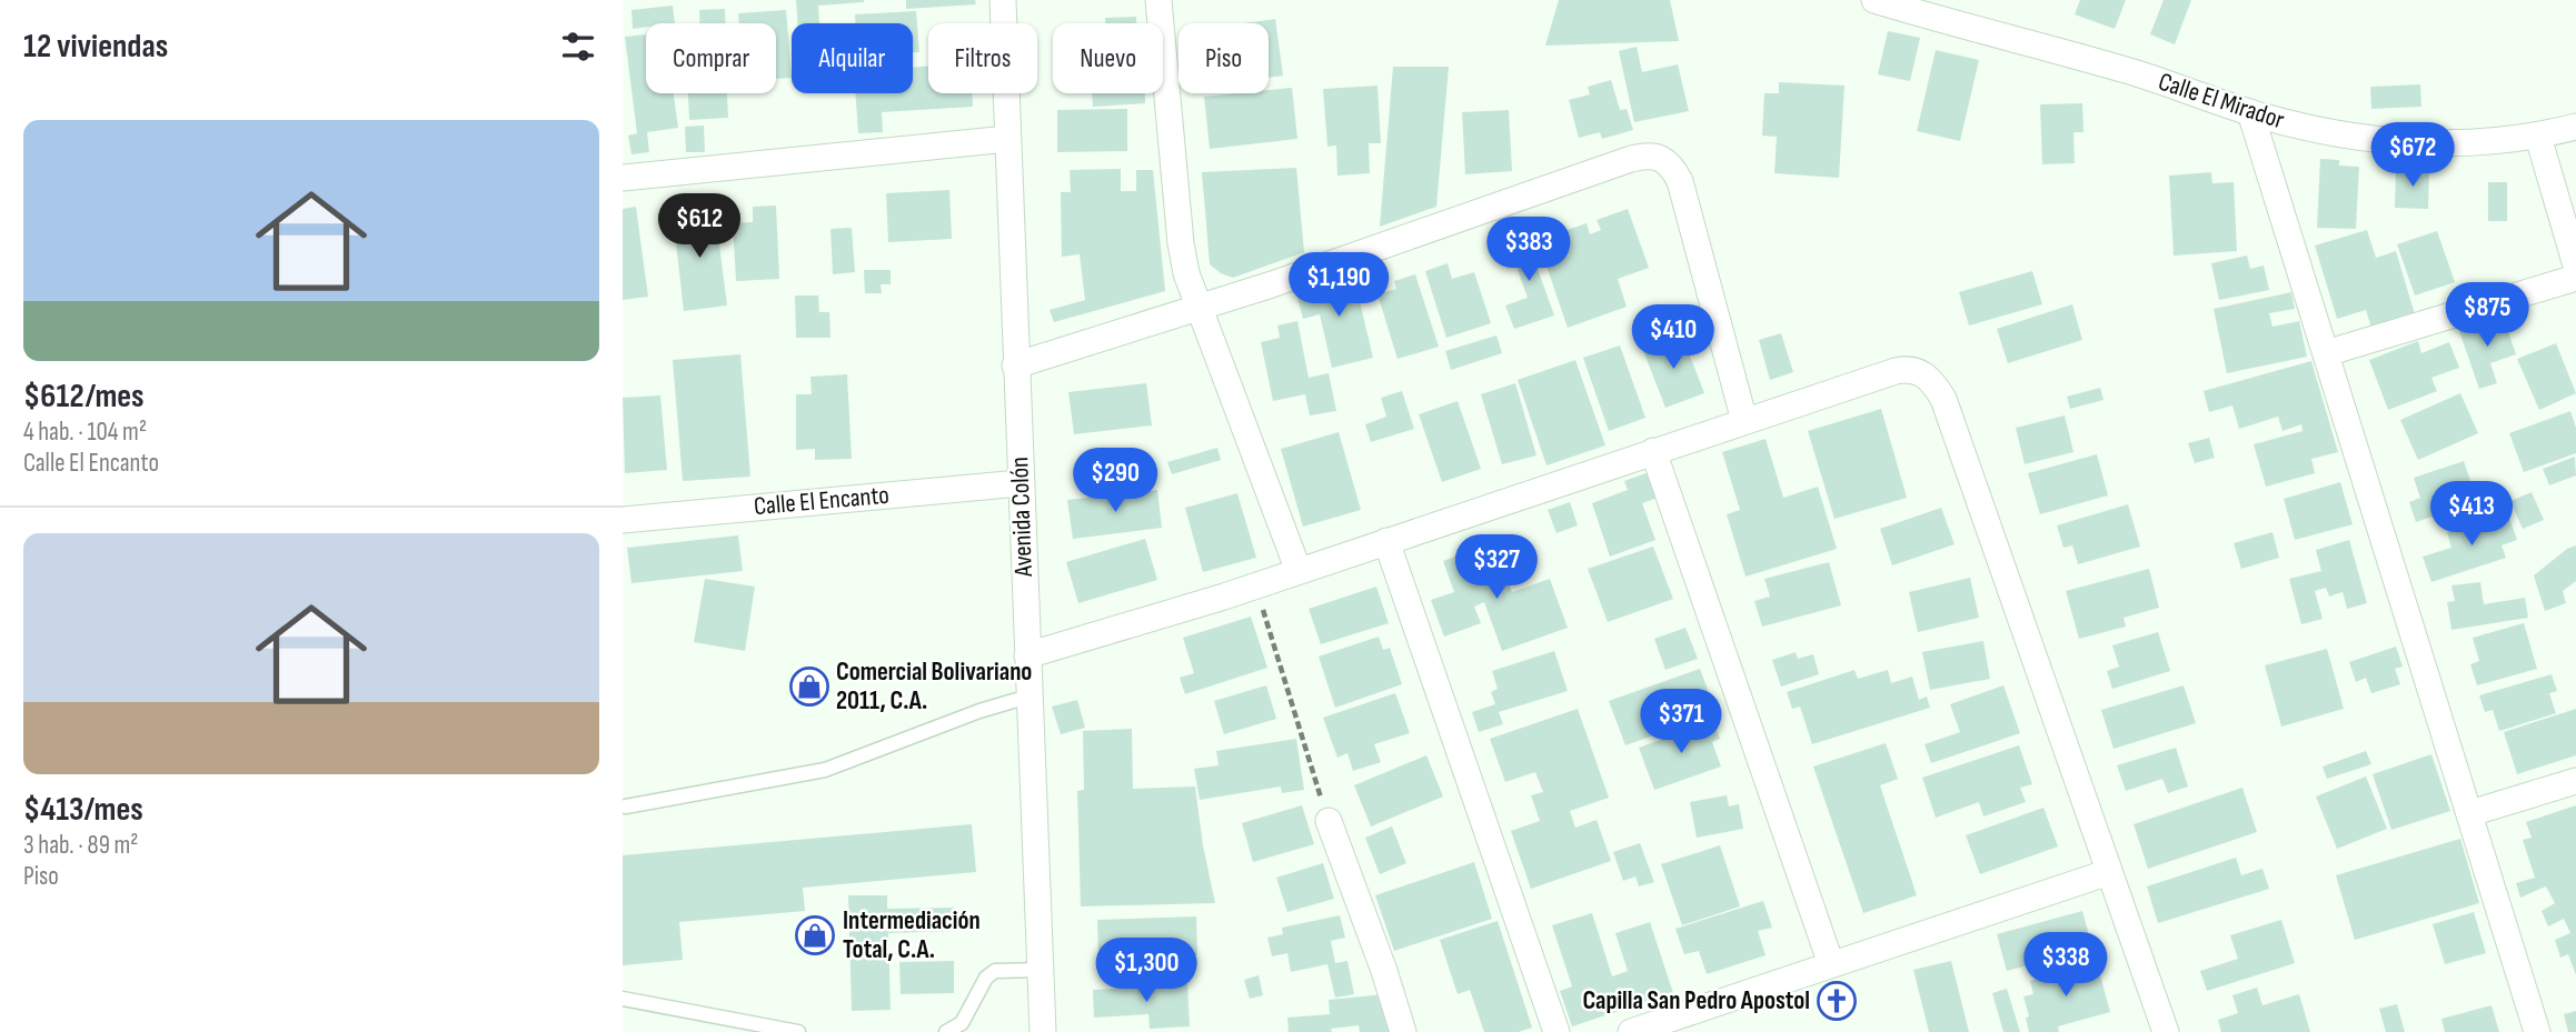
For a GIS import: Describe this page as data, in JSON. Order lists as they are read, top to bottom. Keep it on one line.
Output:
{"streets":{"street":["Calle El Mirador","Calle El Encanto","Avenida Colón"]},"crossings":[["Calle El Encanto","Avenida Colón"]],"places":{"shop":["Comercial Bolivariano 2011, C.A.","Intermediación Total, C.A."],"church":["Capilla San Pedro Apostol"]},"page":{"heading":"12 viviendas","chip":["Comprar","Alquilar","Filtros","Nuevo","Piso"],"list":[{"name":"$612/mes","note":"4 hab. · 104 m² · Calle El Encanto"},{"name":"$413/mes","note":"3 hab. · 89 m² · Piso"}],"price":["$672","$612","$383","$1,190","$875","$410","$290","$413","$327","$371","$338","$1,300"]}}
